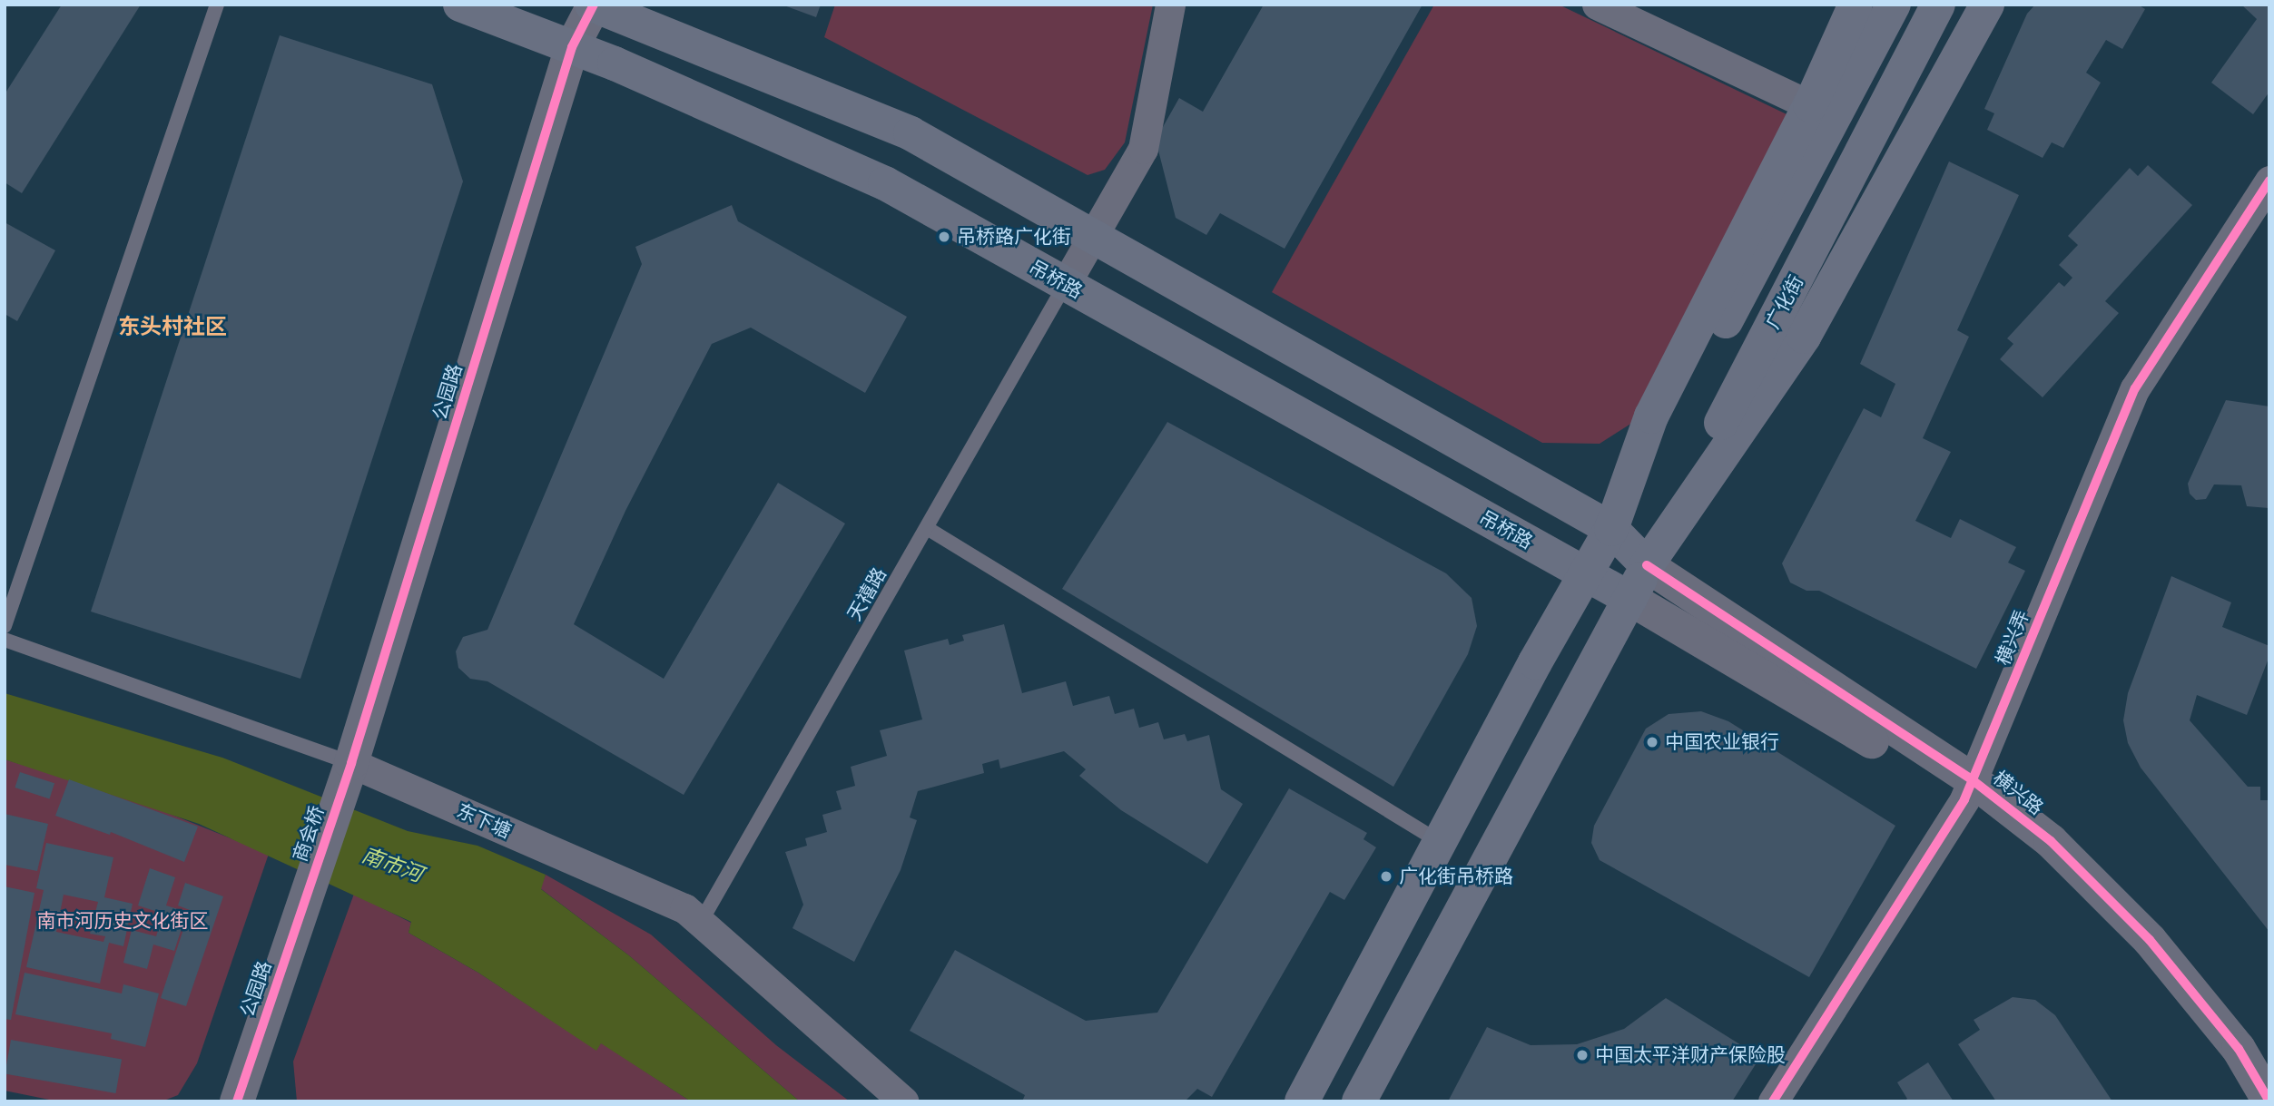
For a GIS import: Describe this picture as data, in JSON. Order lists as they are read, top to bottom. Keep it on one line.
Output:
{"streets":{"main road":["吊桥路","广化街"],"street":["公园路","横兴弄","横兴路","东下塘","商会桥"],"lane":["天禧路"]},"crossings":[["吊桥路","广化街"],["吊桥路","公园路"],["吊桥路","天禧路"],["吊桥路","横兴路"],["广化街","横兴路"],["公园路","东下塘"],["公园路","商会桥"],["天禧路","东下塘"],["横兴弄","横兴路"],["东下塘","商会桥"]],"districts":["东头村社区"],"water":["南市河"],"parks":["南市河历史文化街区"],"places":["吊桥路广化街","中国农业银行","广化街吊桥路","中国太平洋财产保险股"]}
